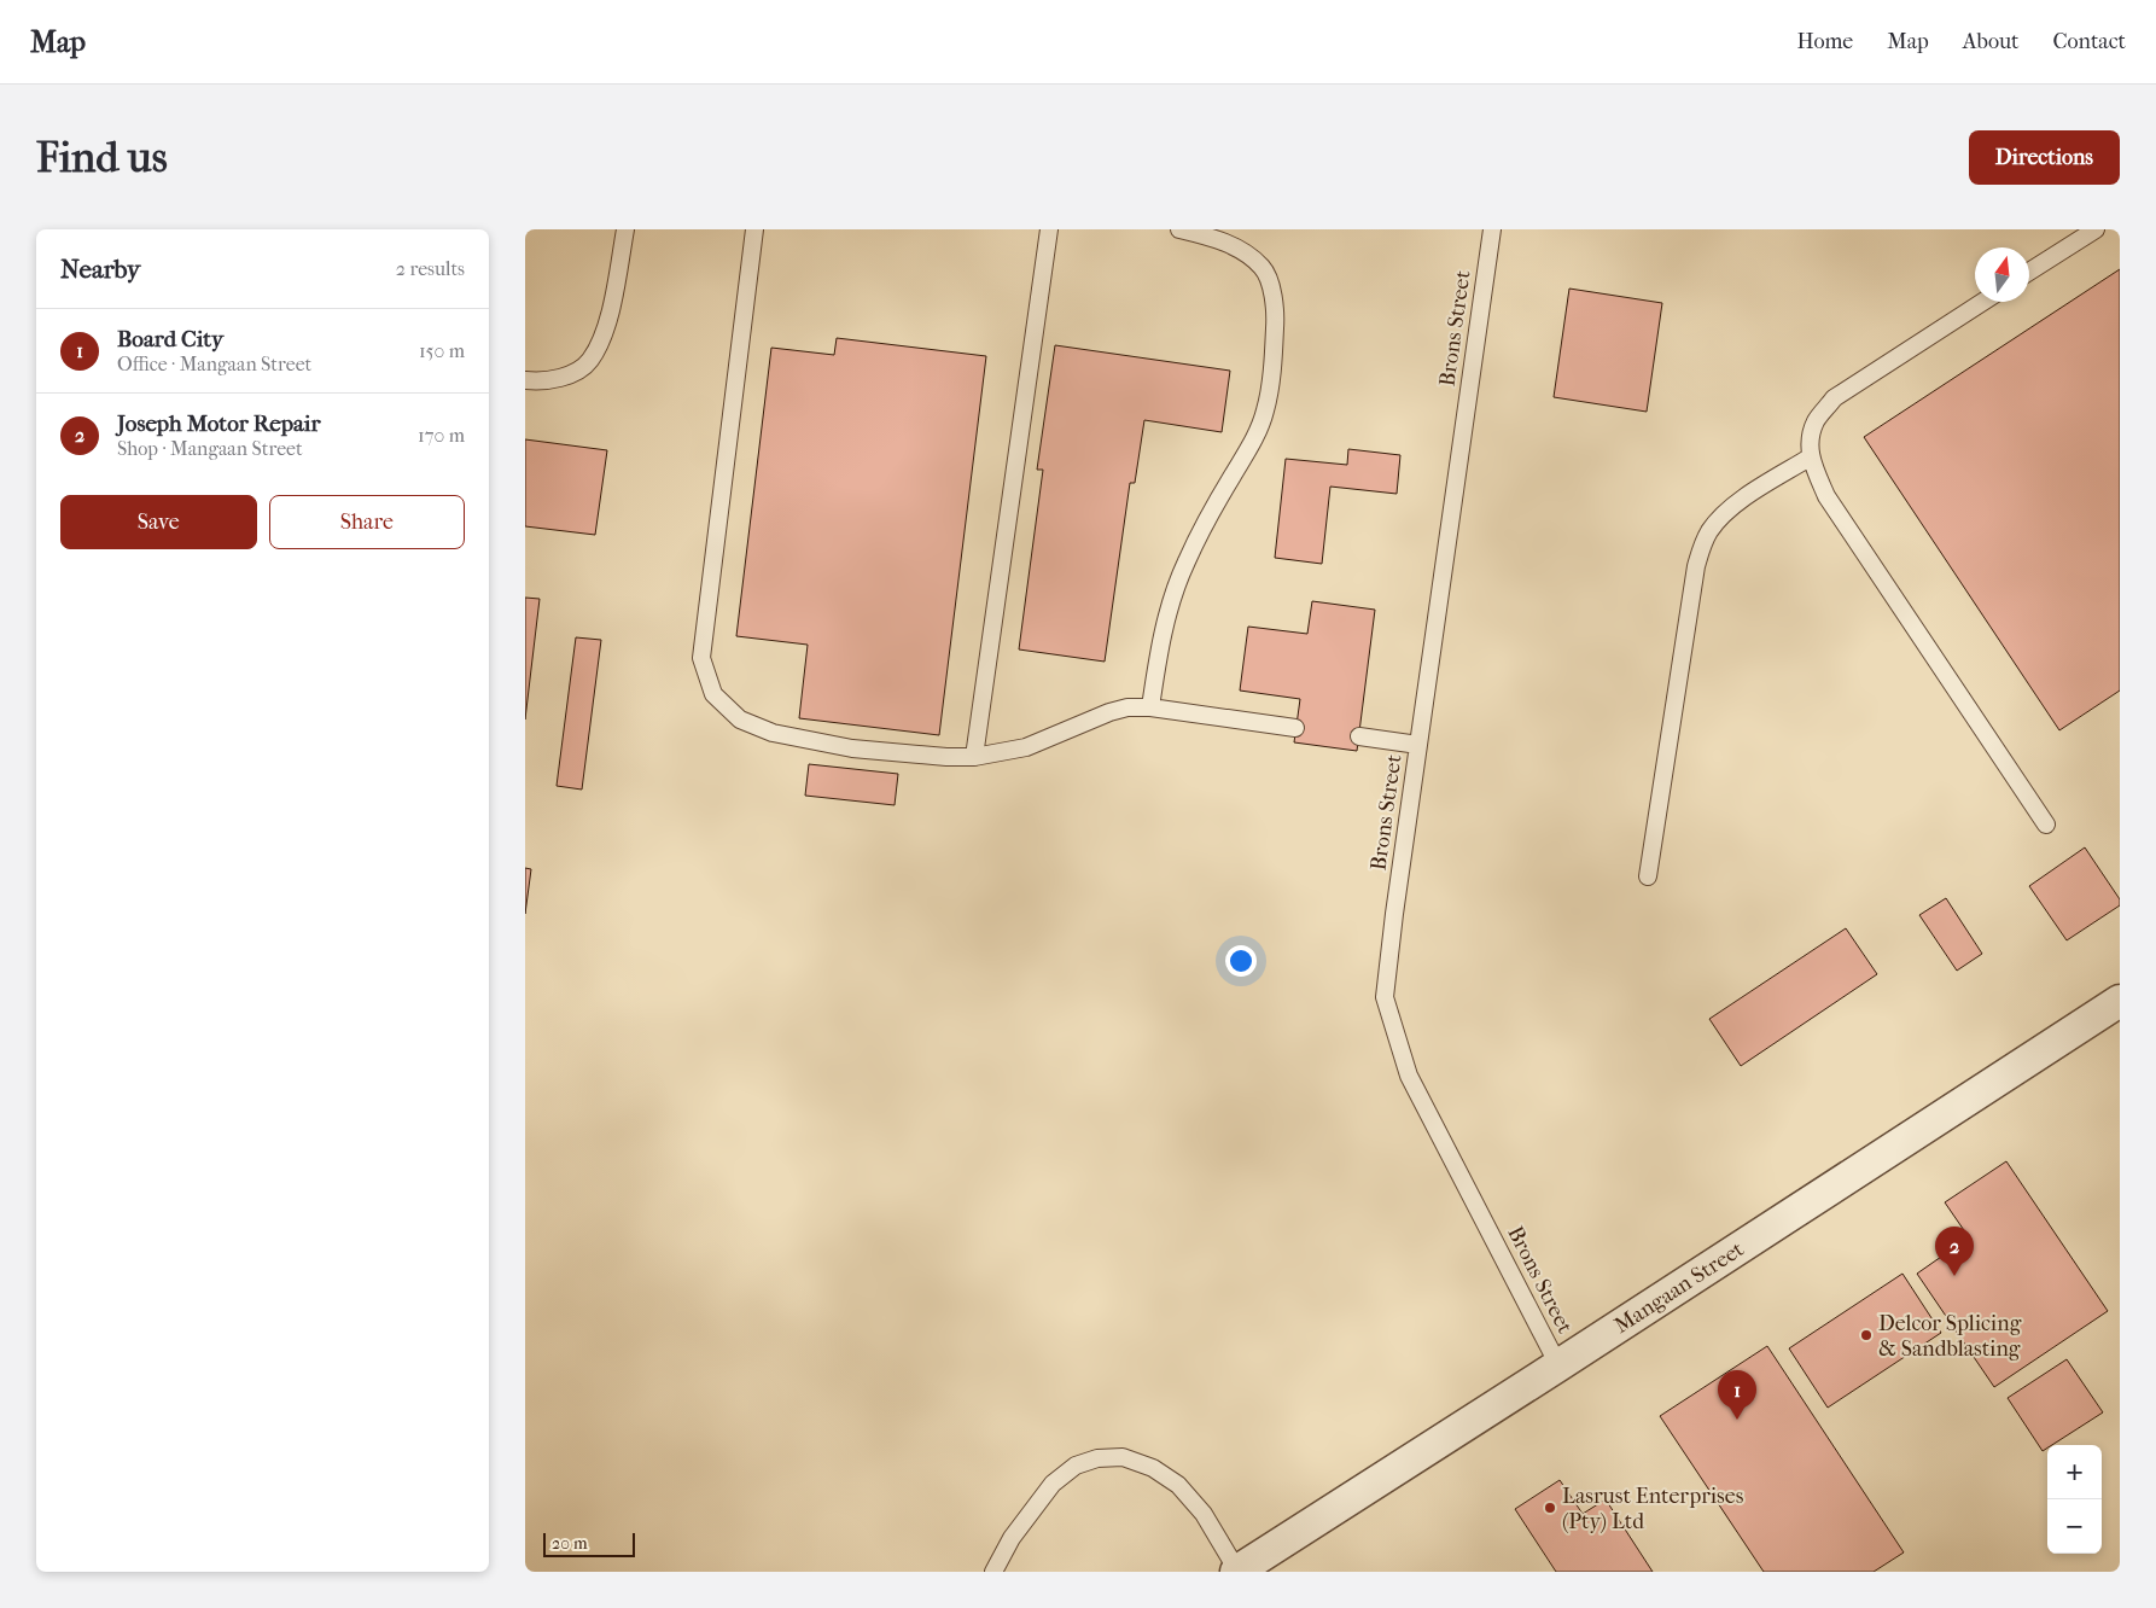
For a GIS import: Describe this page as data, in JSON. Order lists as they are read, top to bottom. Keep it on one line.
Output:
{"streets":{"street":["Mangaan Street"],"lane":["Brons Street"]},"crossings":[["Brons Street","Mangaan Street"]],"places":["Delcor Splicing & Sandblasting","Lasrust Enterprises (Pty) Ltd"],"scale_bar":"20 m","north":"top","page":{"header":"Map","nav":["Home","Map","About","Contact"],"buttons":["Directions",["Save","Share"]],"title":"Find us","heading":["Nearby","2 results"],"list":[{"mark":"1","name":"Board City","note":"Office · Mangaan Street","value":"150 m"},{"mark":"2","name":"Joseph Motor Repair","note":"Shop · Mangaan Street","value":"170 m"}],"pins":["2","1"],"map_buttons":["+","−"],"scale":"20 m"}}
